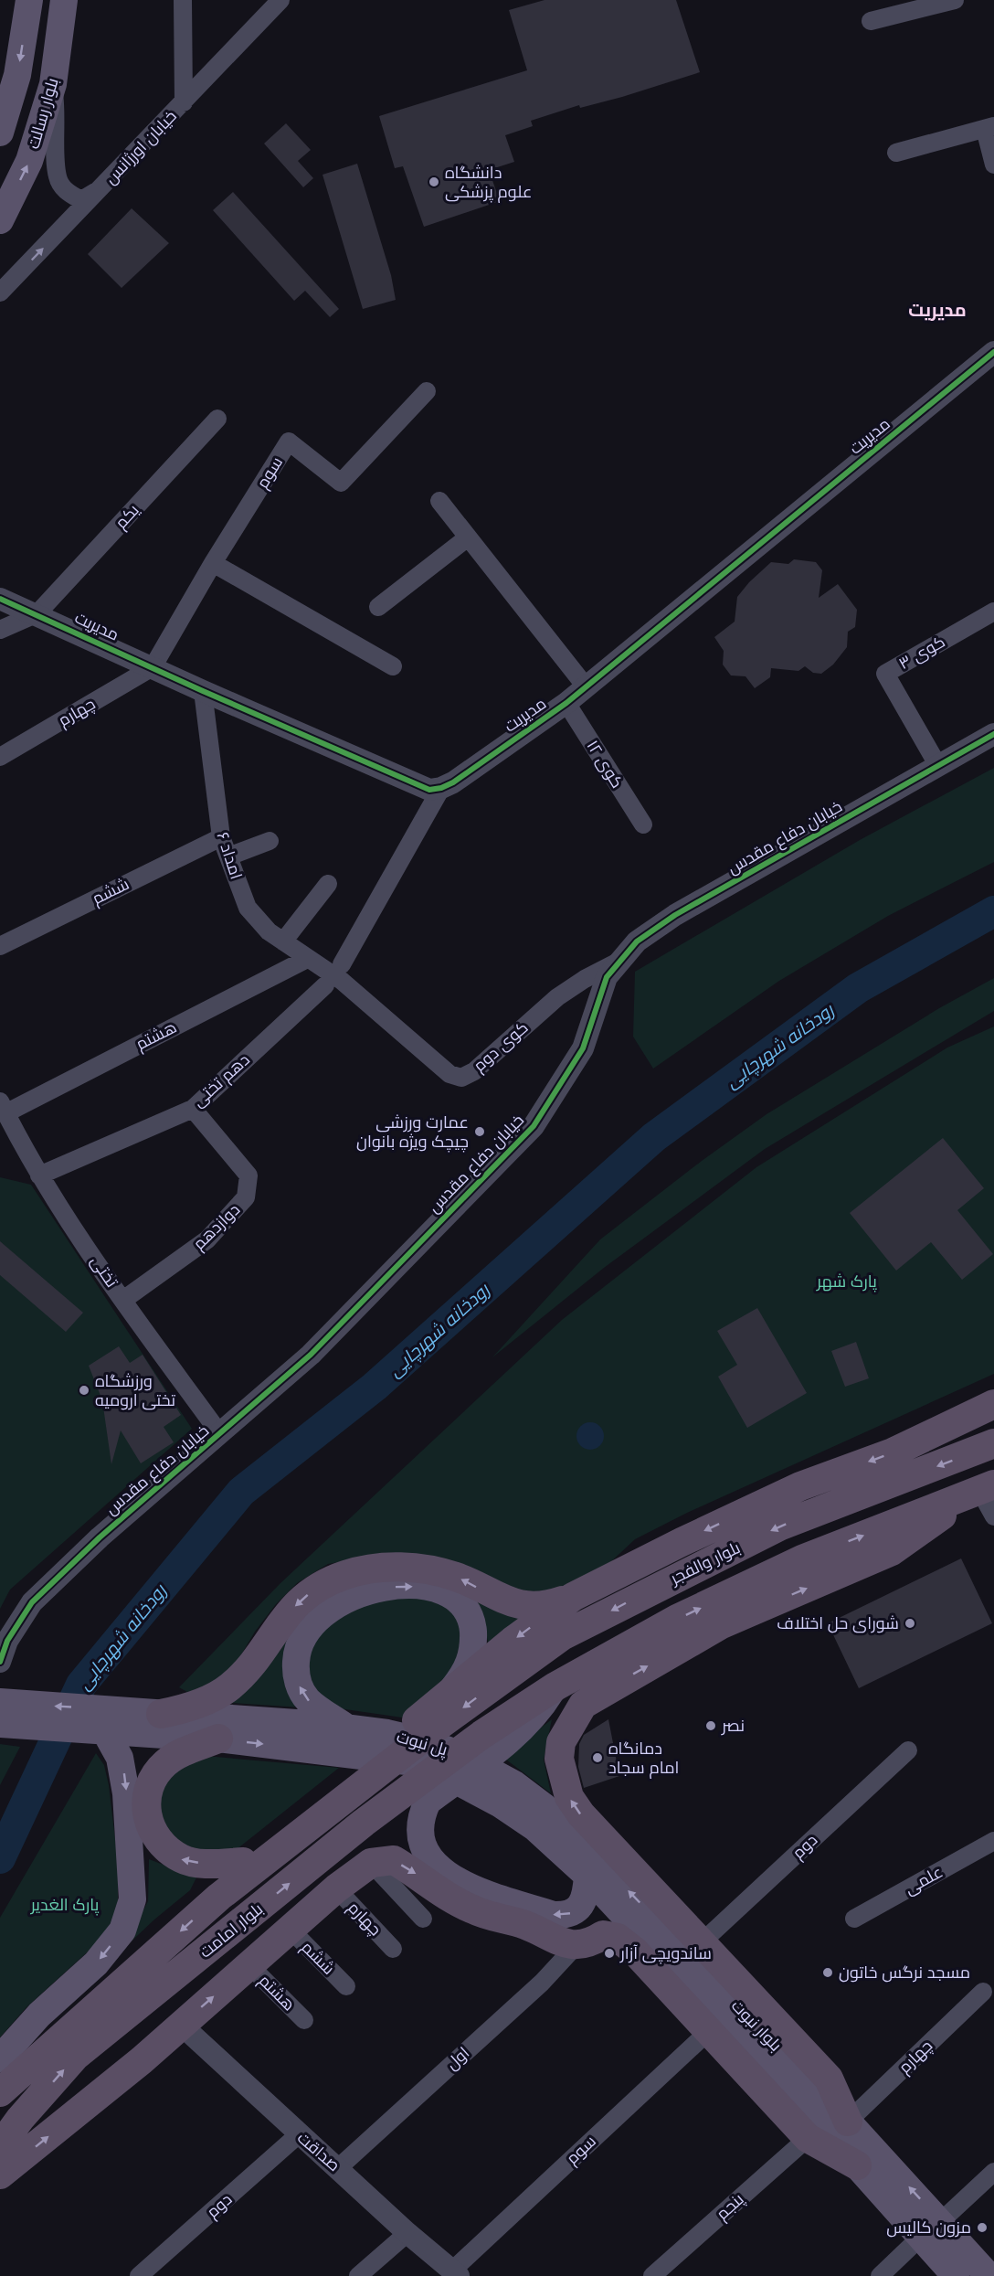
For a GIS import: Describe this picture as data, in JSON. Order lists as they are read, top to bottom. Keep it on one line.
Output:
{"streets":{"highway":["بلوار والفجر","بلوار امامت"],"main road":["بلوار رسالت","پل نبوت","بلوار نبوت"],"street":["خیابان اورژانس","مدیریت","سوم","یکم","کوی ۳","چهارم","کوی ۱۲","خیابان دفاع مقدس","امداد ۶","ششم","هشتم","کوی دوم","دهم تختی","دوازدهم","تختی","دوم","علمی","اول","صداقت","پنجم"]},"crossings":[["مدیریت","سوم"],["مدیریت","یکم"],["مدیریت","چهارم"],["مدیریت","کوی ۱۲"],["مدیریت","امداد ۶"],["مدیریت","دهم تختی"],["سوم","چهارم"],["سوم","صداقت"],["کوی ۳","خیابان دفاع مقدس"],["چهارم","بلوار نبوت"],["خیابان دفاع مقدس","کوی دوم"],["خیابان دفاع مقدس","تختی"],["امداد ۶","ششم"],["امداد ۶","هشتم"],["امداد ۶","کوی دوم"],["امداد ۶","دهم تختی"],["هشتم","تختی"],["کوی دوم","دهم تختی"],["دهم تختی","دوازدهم"],["دهم تختی","تختی"],["دوازدهم","تختی"],["بلوار والفجر","بلوار امامت"],["پل نبوت","بلوار نبوت"],["دوم","صداقت"],["اول","صداقت"]],"one_way":["خیابان اورژانس"],"districts":["مدیریت"],"water":["رودخانه شهرچایی"],"parks":["پارک شهر","پارک الغدیر"],"places":["دانشگاه علوم پزشکی","عمارت ورزشی چیچک ویژه بانوان","ورزشگاه تختی ارومیه","شورای حل اختلاف","نصر","دمانگاه امام سجاد","ساندویچی آزار","مسجد نرگس خاتون","مزون کالیس"]}
